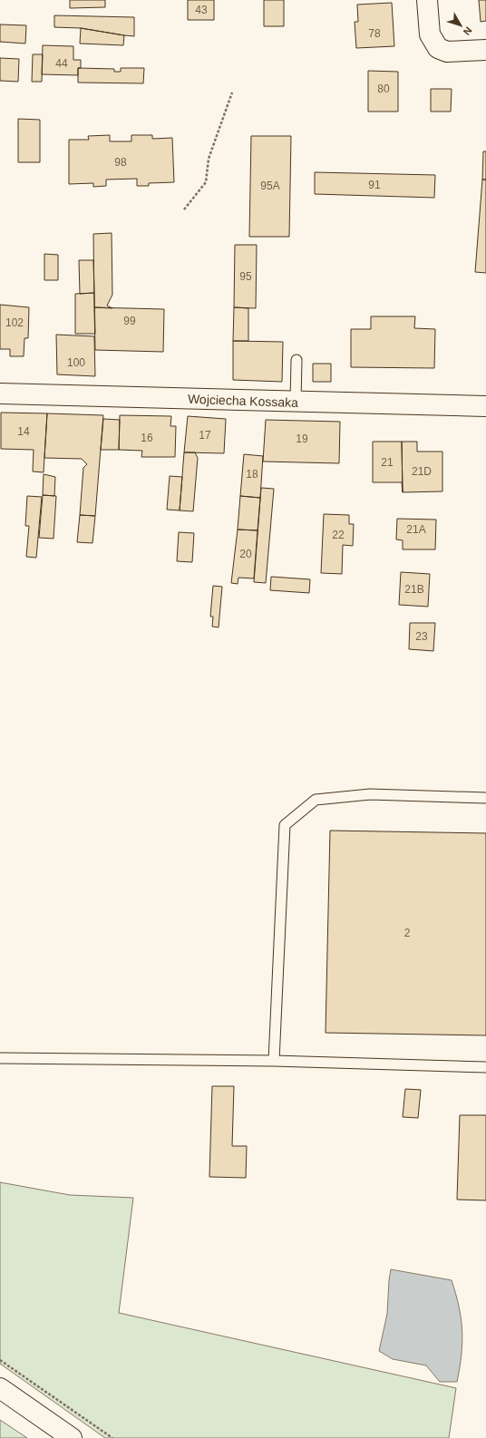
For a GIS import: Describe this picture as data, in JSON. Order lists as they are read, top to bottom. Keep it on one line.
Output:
{"streets":{"main road":["Wojciecha Kossaka"]},"house_numbers":["43","78","44","80","98","91","95A","95","99","102","100","14","17","16","19","21","21D","18","21A","22","20","21B","23","2"],"north":"bottom right"}
